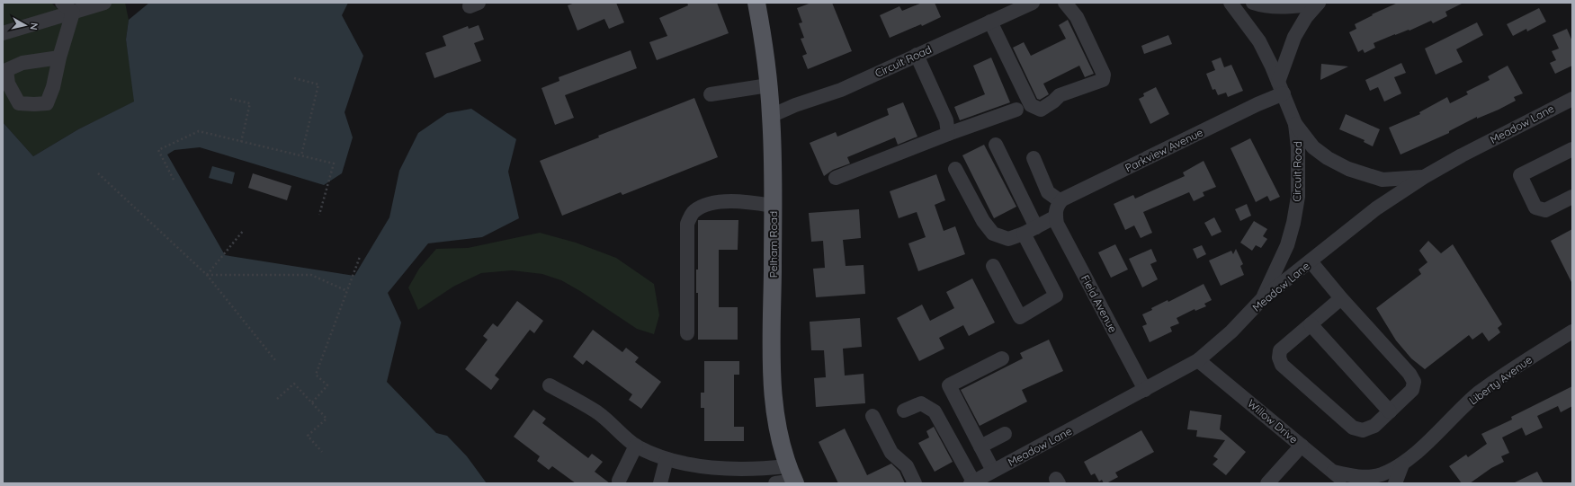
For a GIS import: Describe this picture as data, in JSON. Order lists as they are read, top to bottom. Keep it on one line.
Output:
{"streets":{"main road":["Pelham Road"],"street":["Circuit Road","Meadow Lane","Parkview Avenue","Field Avenue","Liberty Avenue","Willow Drive"]},"crossings":[["Circuit Road","Meadow Lane"],["Circuit Road","Parkview Avenue"],["Circuit Road","Pelham Road"],["Meadow Lane","Field Avenue"],["Meadow Lane","Willow Drive"],["Liberty Avenue","Willow Drive"]],"north":"right"}
